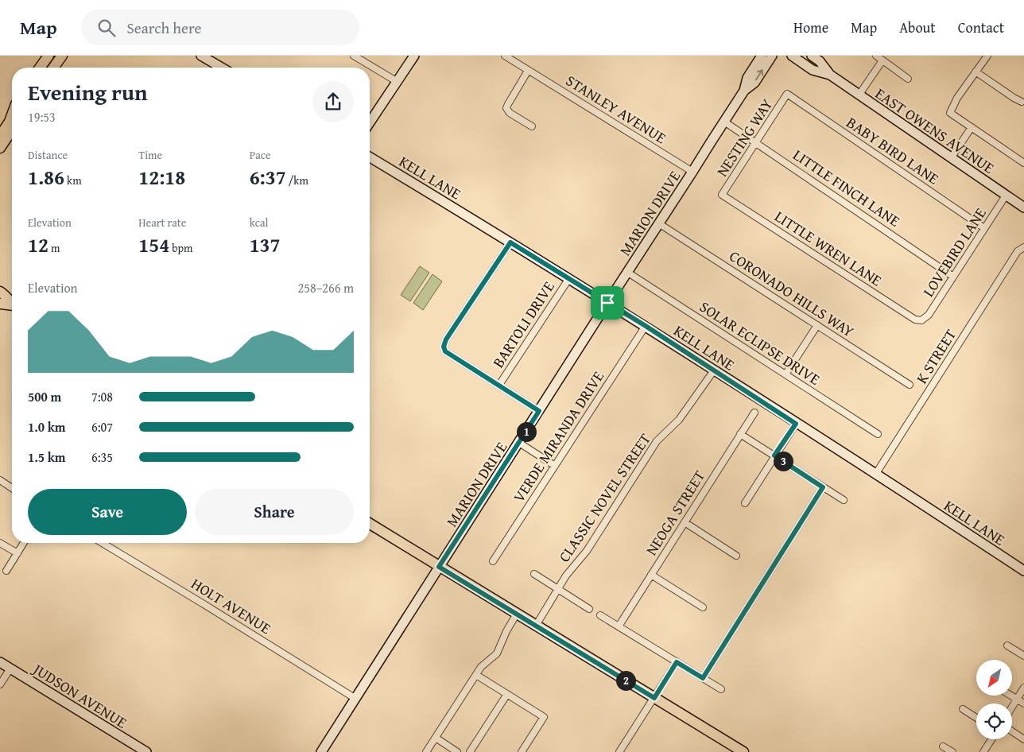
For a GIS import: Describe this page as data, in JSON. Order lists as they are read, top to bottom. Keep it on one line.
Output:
{"streets":{"street":["STANLEY AVENUE","EAST OWENS AVENUE","NESTING WAY","BABY BIRD LANE","KELL LANE","LITTLE FINCH LANE","MARION DRIVE","LITTLE WREN LANE","LOVEBIRD LANE","CORONADO HILLS WAY","BARTOLI DRIVE","SOLAR ECLIPSE DRIVE","K STREET","VERDE MIRANDA DRIVE","CLASSIC NOVEL STREET","NEOGA STREET","HOLT AVENUE","JUDSON AVENUE"]},"crossings":[["STANLEY AVENUE","MARION DRIVE"],["EAST OWENS AVENUE","LOVEBIRD LANE"],["NESTING WAY","BABY BIRD LANE"],["NESTING WAY","LITTLE FINCH LANE"],["NESTING WAY","LITTLE WREN LANE"],["BABY BIRD LANE","LOVEBIRD LANE"],["KELL LANE","MARION DRIVE"],["KELL LANE","BARTOLI DRIVE"],["KELL LANE","K STREET"],["KELL LANE","VERDE MIRANDA DRIVE"],["KELL LANE","CLASSIC NOVEL STREET"],["LITTLE FINCH LANE","MARION DRIVE"],["LITTLE FINCH LANE","LOVEBIRD LANE"],["MARION DRIVE","CORONADO HILLS WAY"],["MARION DRIVE","SOLAR ECLIPSE DRIVE"],["MARION DRIVE","HOLT AVENUE"],["LITTLE WREN LANE","LOVEBIRD LANE"]],"north":"bottom left","page":{"header":"Map","search":"Search here","nav":["Home","Map","About","Contact"],"heading":["Evening run","19:53"],"stats":[["Distance","1.86 km"],["Time","12:18"],["Pace","6:37 /km"],["Elevation","12 m"],["Heart rate","154 bpm"],["kcal","137"]],"chart":["Elevation","258–266 m"],"list":[{"name":"500 m","note":"7:08"},{"name":"1.0 km","note":"6:07"},{"name":"1.5 km","note":"6:35"}],"pins":["1","3","2"],"buttons":["Save","Share"]}}
